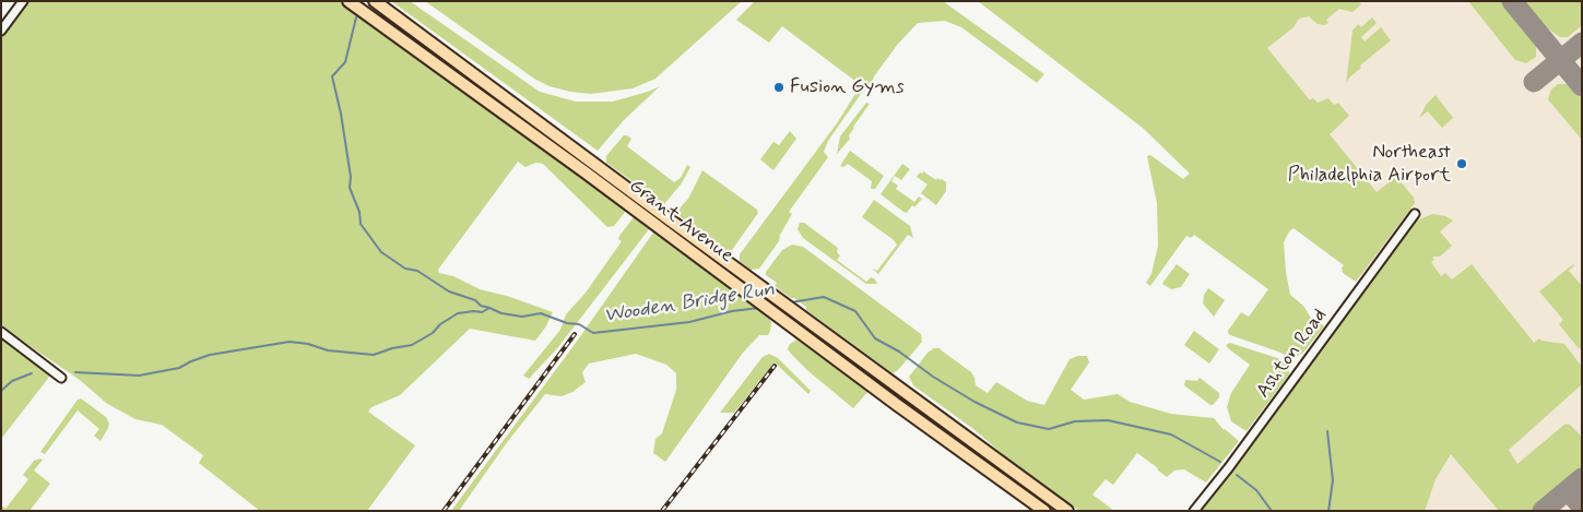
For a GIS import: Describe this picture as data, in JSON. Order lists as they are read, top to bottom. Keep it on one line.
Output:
{"streets":{"main road":["Grant Avenue"],"street":["Ashton Road"]},"water":["Wooden Bridge Run"],"places":["Fusion Gyms","Northeast Philadelphia Airport"]}
